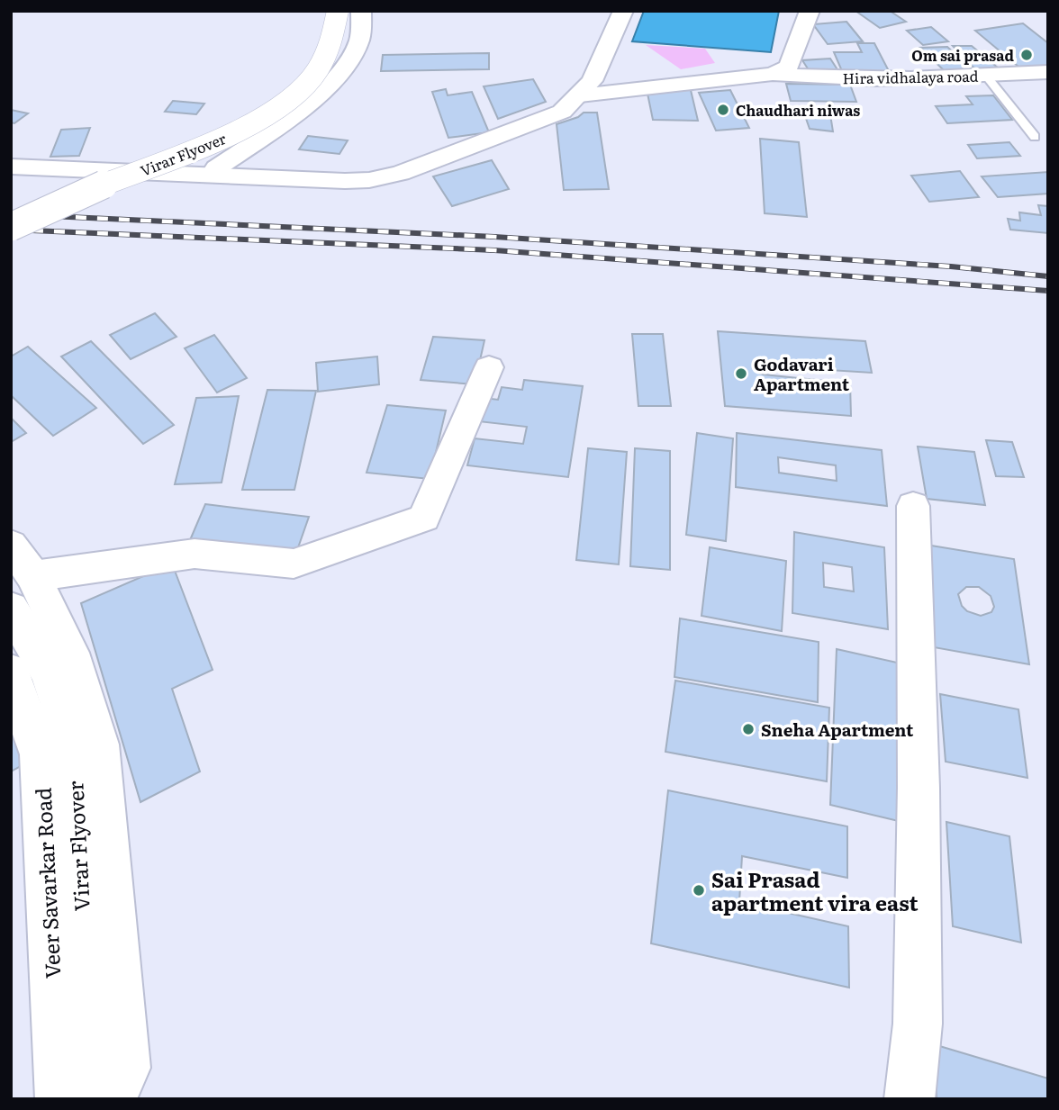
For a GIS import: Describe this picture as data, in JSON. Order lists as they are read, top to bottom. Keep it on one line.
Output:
{"streets":{"street":["Hira vidhalaya road","Virar Flyover","Veer Savarkar Road"]},"places":["Om sai prasad","Chaudhari niwas","Godavari Apartment","Sneha Apartment","Sai Prasad apartment vira east"]}
